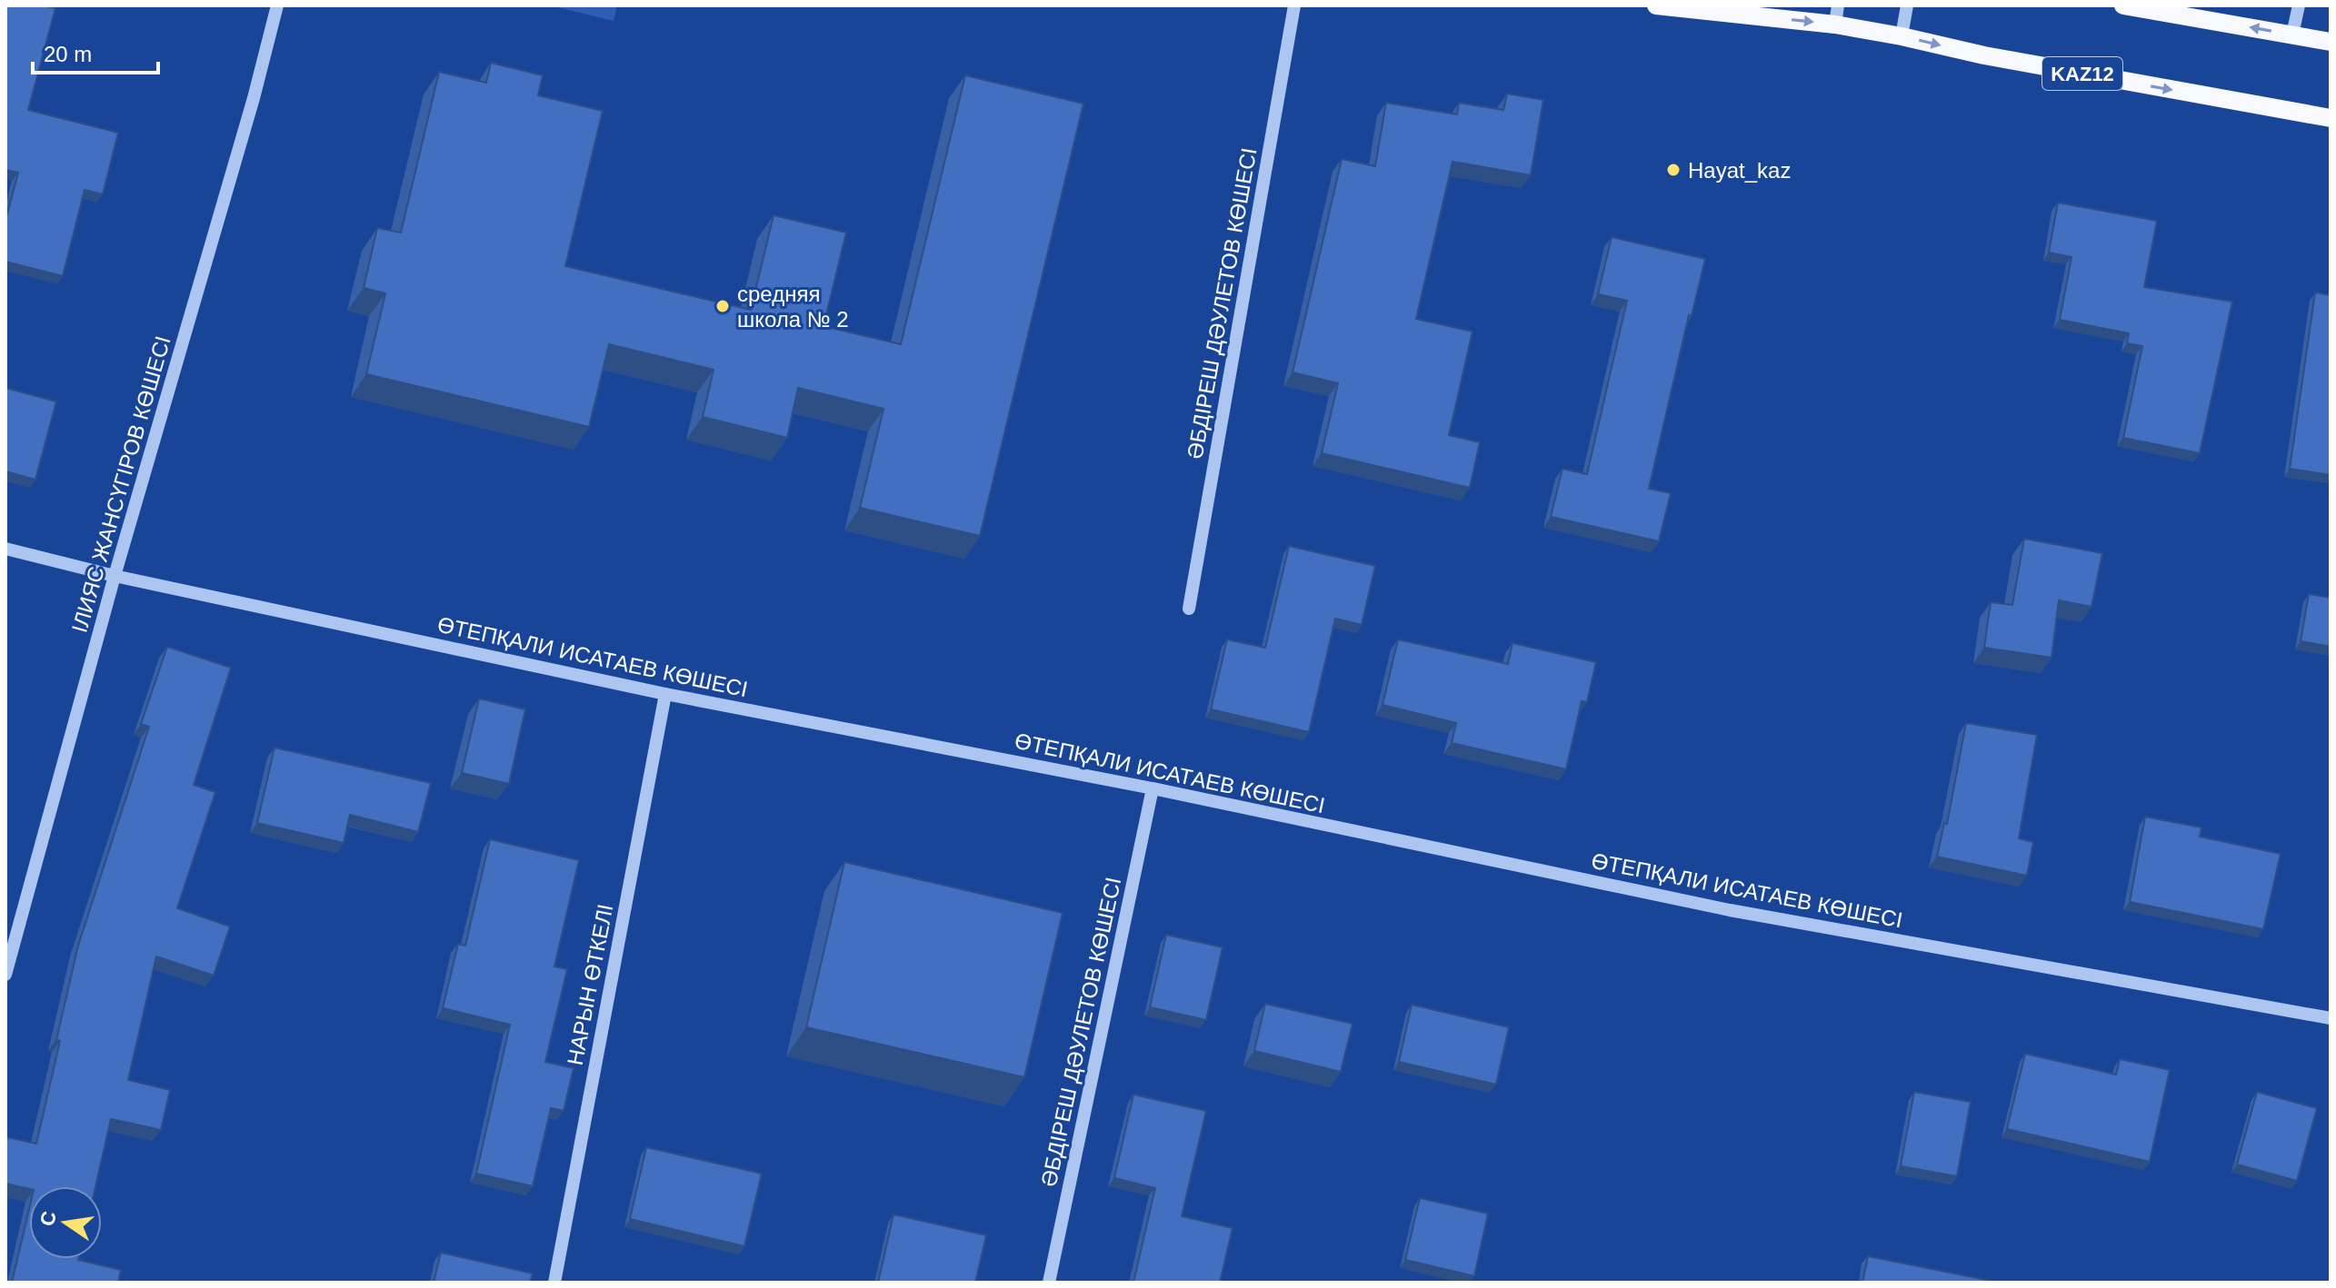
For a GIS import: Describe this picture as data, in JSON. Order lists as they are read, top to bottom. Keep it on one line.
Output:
{"streets":{"main road":["KAZ12"],"street":["ӘБДІРЕШ ДӘУЛЕТОВ КӨШЕСІ","ІЛИЯС ЖАНСҮГІРОВ КӨШЕСІ","ӨТЕПҚАЛИ ИСАТАЕВ КӨШЕСІ","НАРЫН ӨТКЕЛІ"]},"crossings":[["ӘБДІРЕШ ДӘУЛЕТОВ КӨШЕСІ","ӨТЕПҚАЛИ ИСАТАЕВ КӨШЕСІ"],["ІЛИЯС ЖАНСҮГІРОВ КӨШЕСІ","ӨТЕПҚАЛИ ИСАТАЕВ КӨШЕСІ"],["ӨТЕПҚАЛИ ИСАТАЕВ КӨШЕСІ","НАРЫН ӨТКЕЛІ"]],"places":["Hayat_kaz","cредняя школа № 2"],"scale_bar":"20 m","north":"left"}
